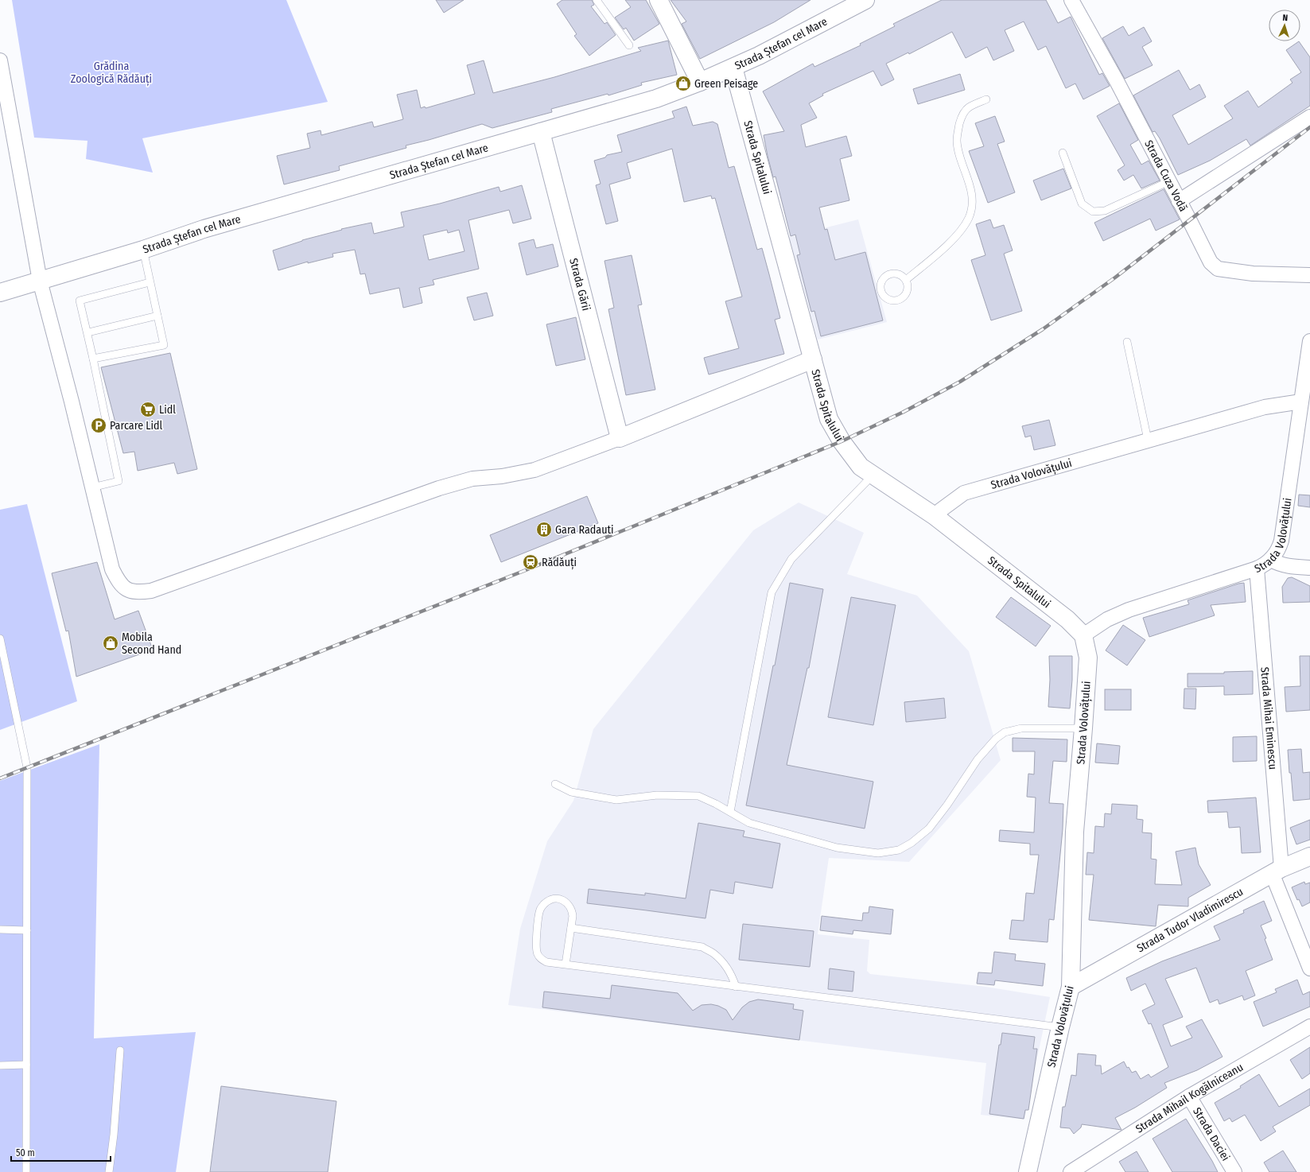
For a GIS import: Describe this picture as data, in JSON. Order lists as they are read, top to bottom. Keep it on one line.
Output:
{"streets":{"main road":["Strada Ștefan cel Mare","Strada Spitalului","Strada Gării","Strada Volovățului","Strada Tudor Vladimirescu"],"street":["Strada Cuza Vodă","Strada Mihai Eminescu","Strada Mihail Kogălniceanu","Strada Daciei"]},"crossings":[["Strada Ștefan cel Mare","Strada Spitalului"],["Strada Ștefan cel Mare","Strada Gării"],["Strada Spitalului","Strada Volovățului"],["Strada Volovățului","Strada Mihai Eminescu"],["Strada Volovățului","Strada Tudor Vladimirescu"],["Strada Mihai Eminescu","Strada Tudor Vladimirescu"],["Strada Mihail Kogălniceanu","Strada Daciei"]],"parks":["Grădina Zoologică Rădăuți"],"places":{"shop":["Green Peisage","Mobila Second Hand"],"supermarket":["Lidl"],"parking":["Parcare Lidl"],"building":["Gara Radauti"],"station":["Rădăuți"]},"scale_bar":"50 m","north":"top"}
